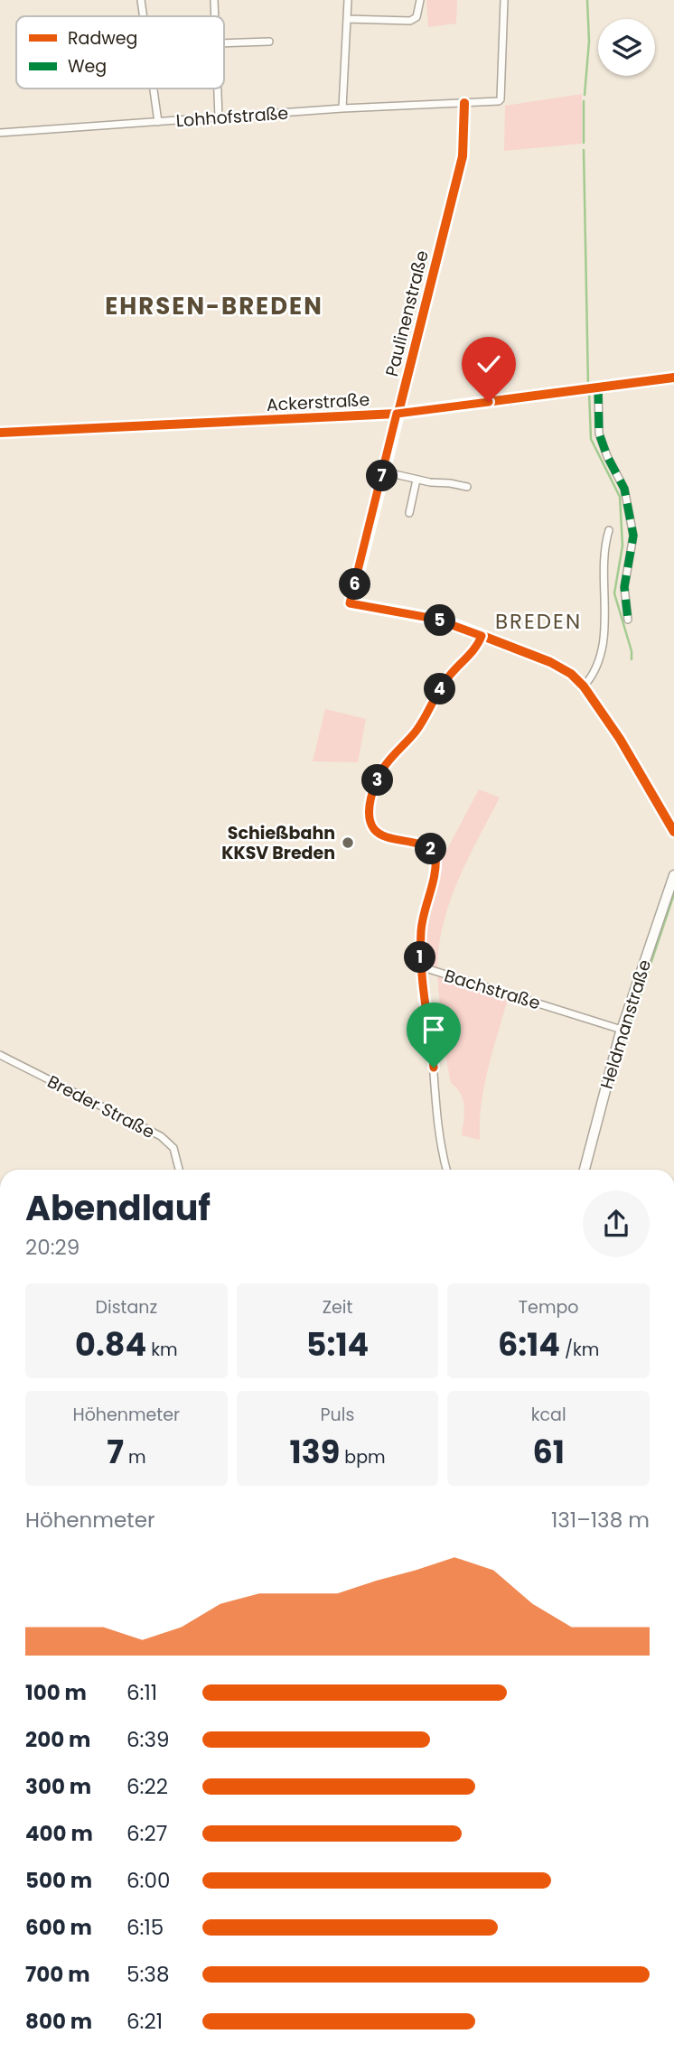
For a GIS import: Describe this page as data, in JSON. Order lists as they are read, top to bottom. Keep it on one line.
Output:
{"streets":{"main road":["Heldmanstraße"],"street":["Lohhofstraße","Paulinenstraße","Ackerstraße","Bachstraße","Breder Straße"]},"crossings":[["Lohhofstraße","Paulinenstraße"],["Paulinenstraße","Ackerstraße"],["Bachstraße","Heldmanstraße"]],"districts":["EHRSEN-BREDEN","BREDEN"],"places":["Schießbahn KKSV Breden"],"legend":["Radweg","Weg"],"page":{"pins":["7","6","5","4","3","2","1"],"heading":["Abendlauf","20:29"],"stats":[["Distanz","0.84 km"],["Zeit","5:14"],["Tempo","6:14 /km"],["Höhenmeter","7 m"],["Puls","139 bpm"],["kcal","61"]],"chart":["Höhenmeter","131–138 m"],"list":[{"name":"100 m","note":"6:11"},{"name":"200 m","note":"6:39"},{"name":"300 m","note":"6:22"},{"name":"400 m","note":"6:27"},{"name":"500 m","note":"6:00"},{"name":"600 m","note":"6:15"},{"name":"700 m","note":"5:38"},{"name":"800 m","note":"6:21"}]}}
